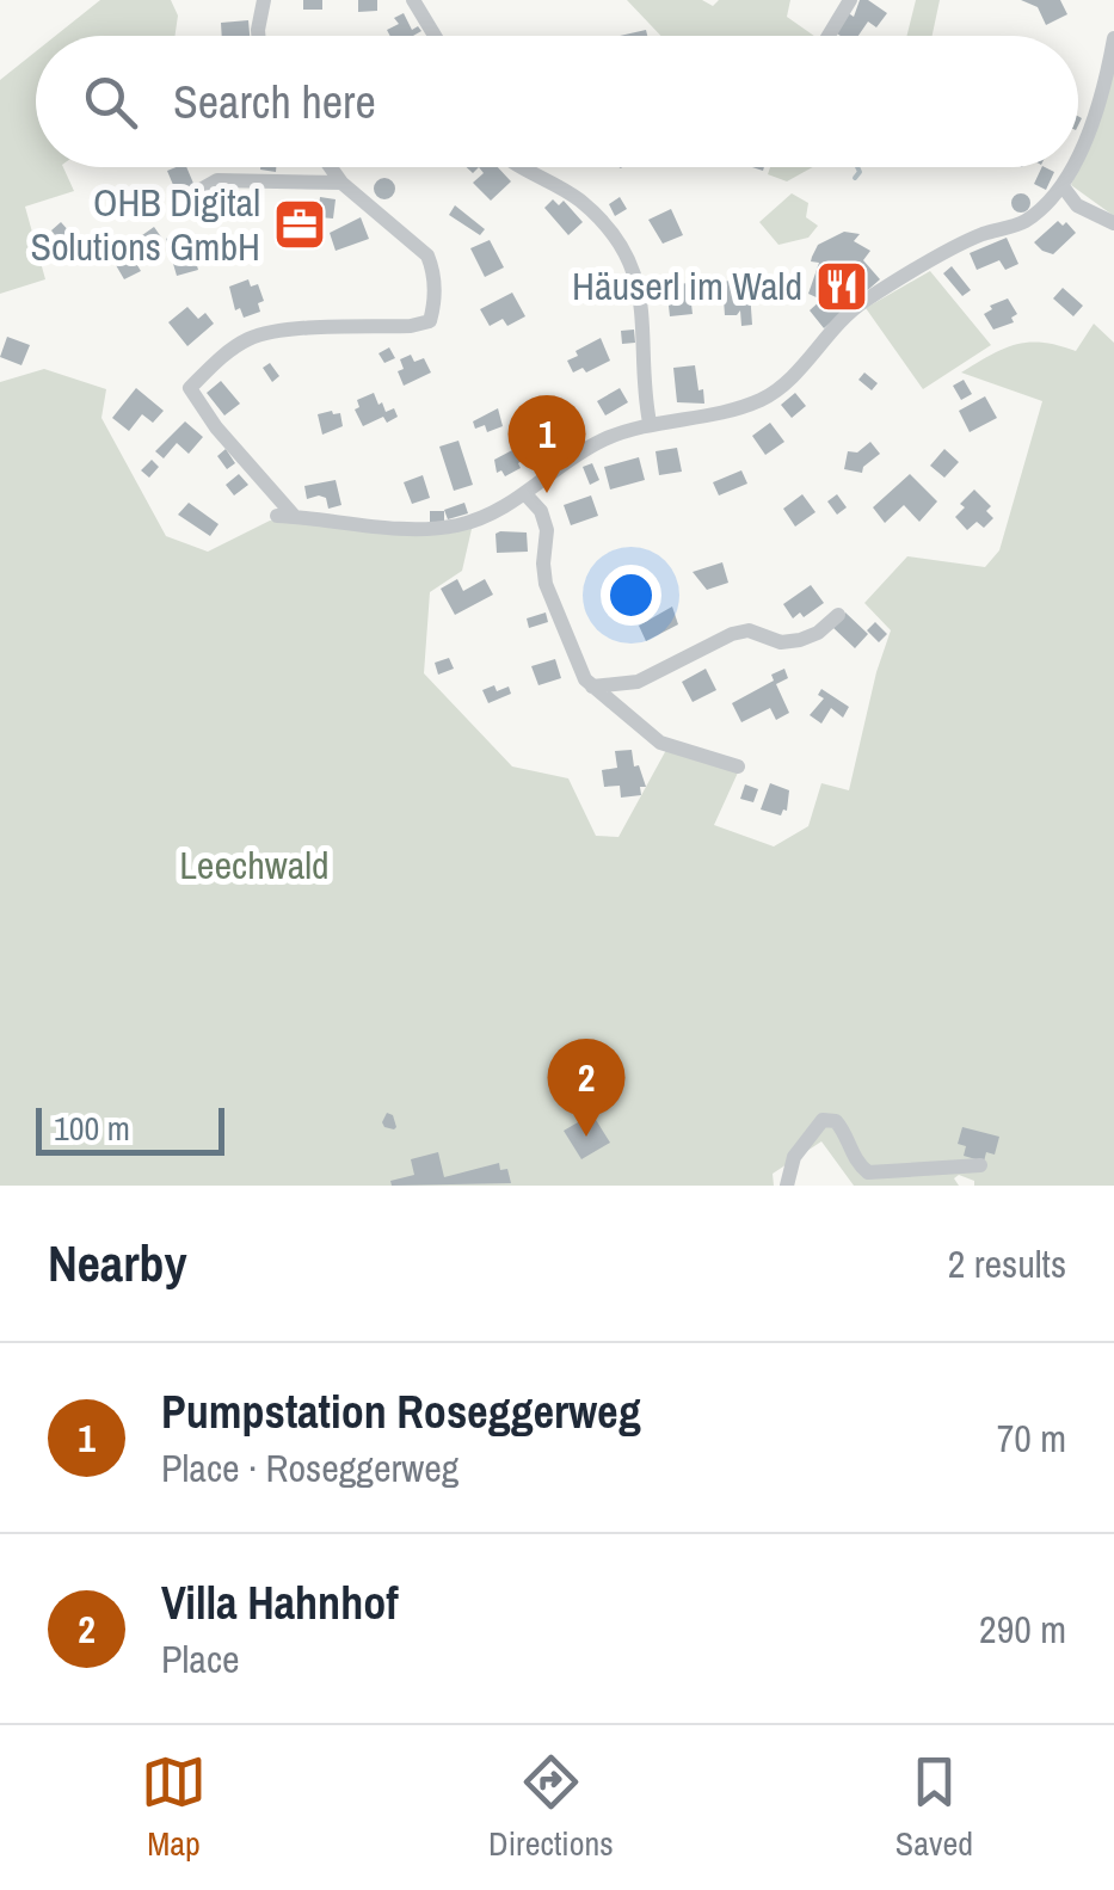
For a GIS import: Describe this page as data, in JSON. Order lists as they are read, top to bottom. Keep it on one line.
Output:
{"parks":["Leechwald"],"places":{"office":["OHB Digital Solutions GmbH"],"restaurant":["Häuserl im Wald"]},"scale_bar":"100 m","page":{"search":"Search here","pins":["1","2"],"scale":"100 m","heading":["Nearby","2 results"],"list":[{"mark":"1","name":"Pumpstation Roseggerweg","note":"Place · Roseggerweg","value":"70 m"},{"mark":"2","name":"Villa Hahnhof","note":"Place","value":"290 m"}],"nav":["Map","Directions","Saved"]}}
